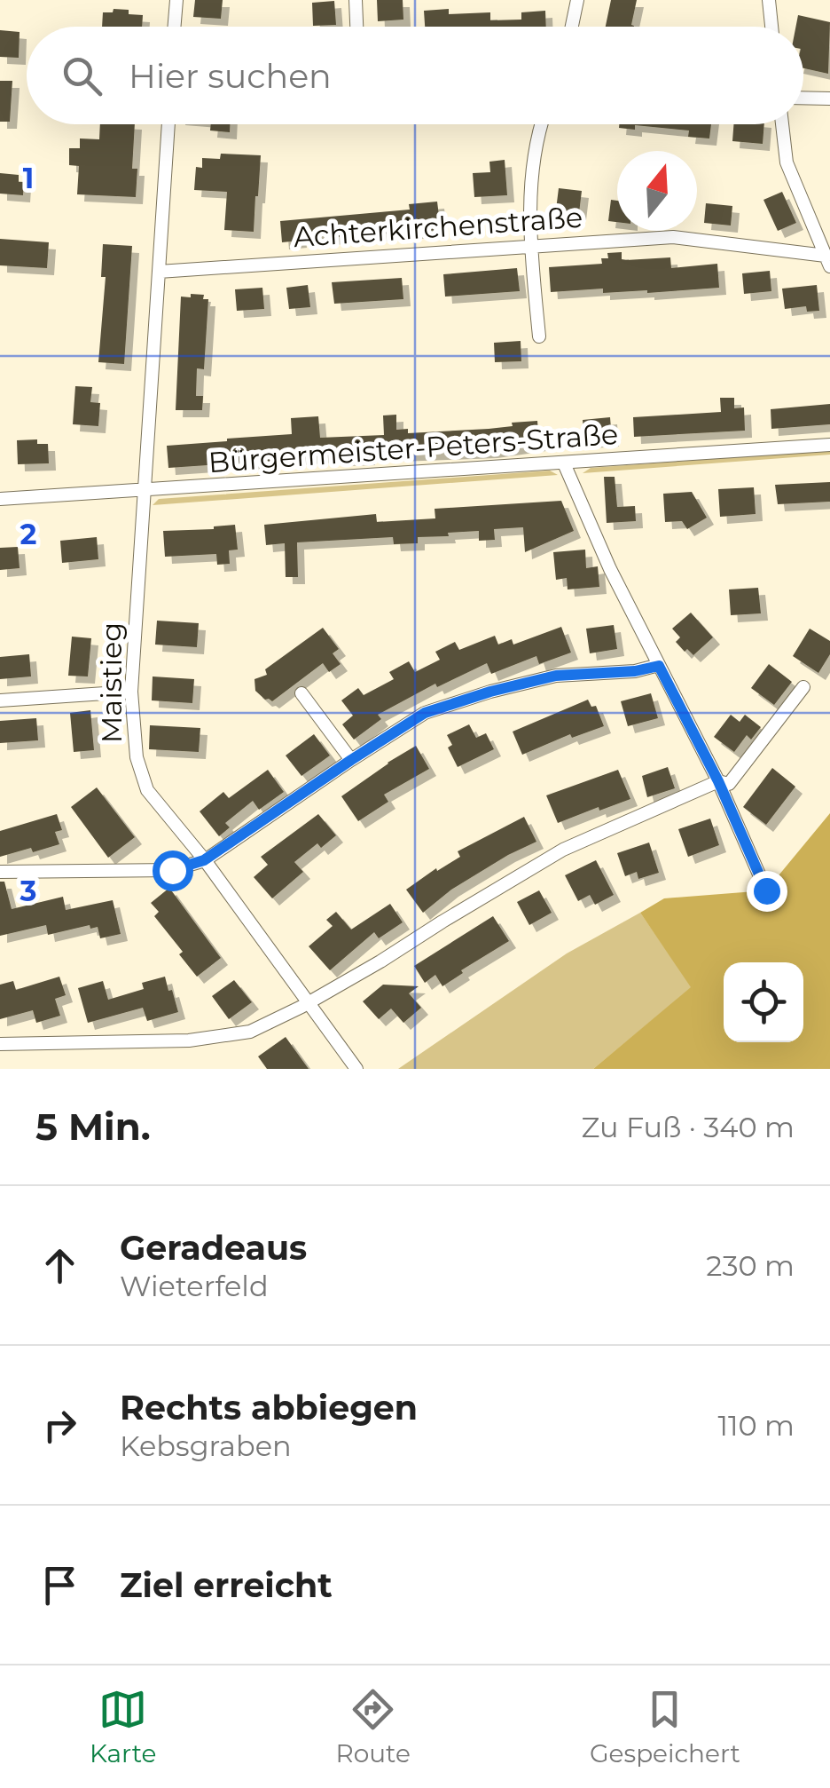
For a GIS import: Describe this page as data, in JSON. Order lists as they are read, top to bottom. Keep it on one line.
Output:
{"streets":{"street":["Achterkirchenstraße","Bürgermeister-Peters-Straße","Maistieg"]},"crossings":[["Achterkirchenstraße","Maistieg"],["Bürgermeister-Peters-Straße","Maistieg"]],"north":"top","page":{"search":"Hier suchen","heading":["5 Min.","Zu Fuß · 340 m"],"list":[["Geradeaus","Wieterfeld","230 m"],["Rechts abbiegen","Kebsgraben","110 m"],"Ziel erreicht"],"nav":["Karte","Route","Gespeichert"]},"grid":{"rows":["1","2","3"]}}
